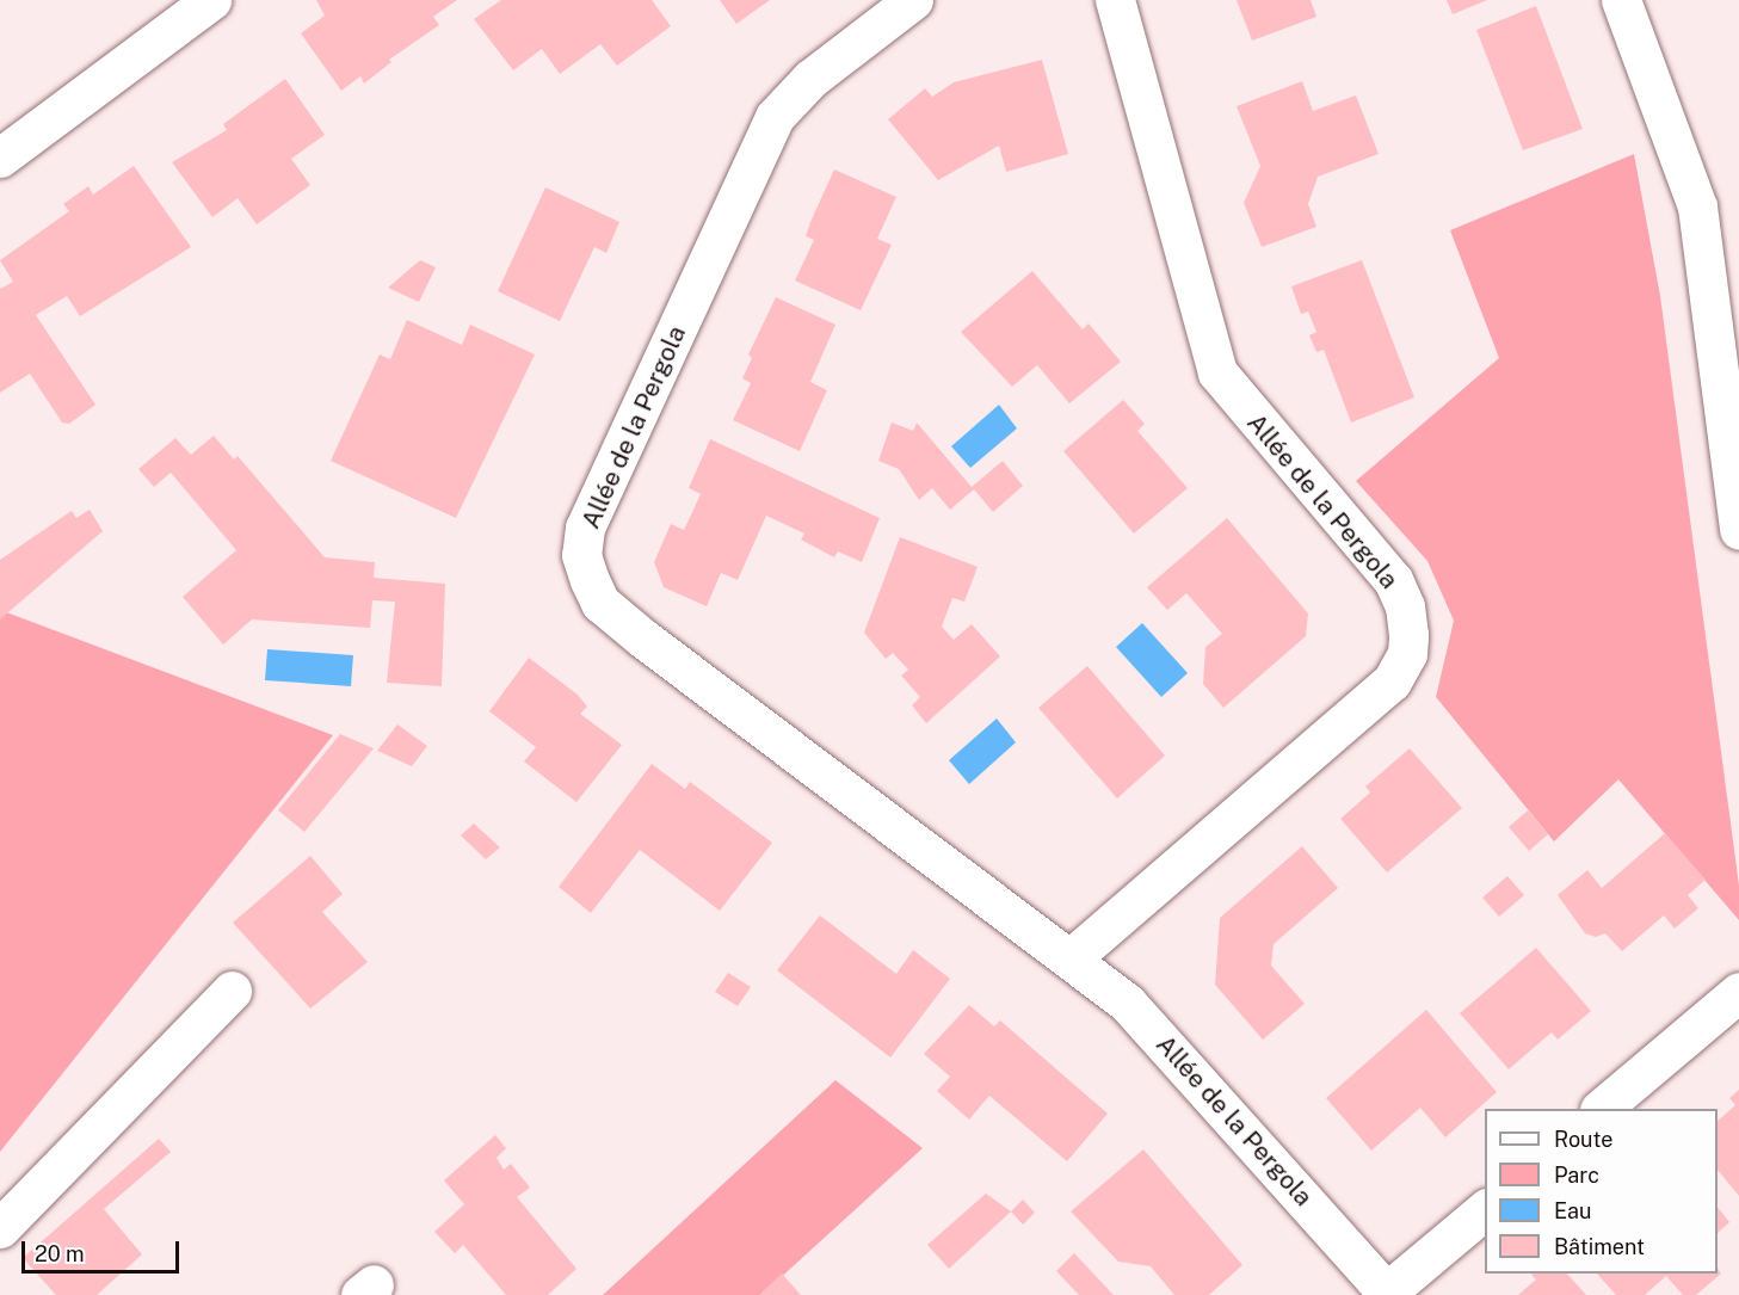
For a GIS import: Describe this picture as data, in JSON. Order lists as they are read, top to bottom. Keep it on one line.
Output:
{"streets":{"street":["Allée de la Pergola"]},"legend":["Route","Parc","Eau","Bâtiment"],"scale_bar":"20 m"}
